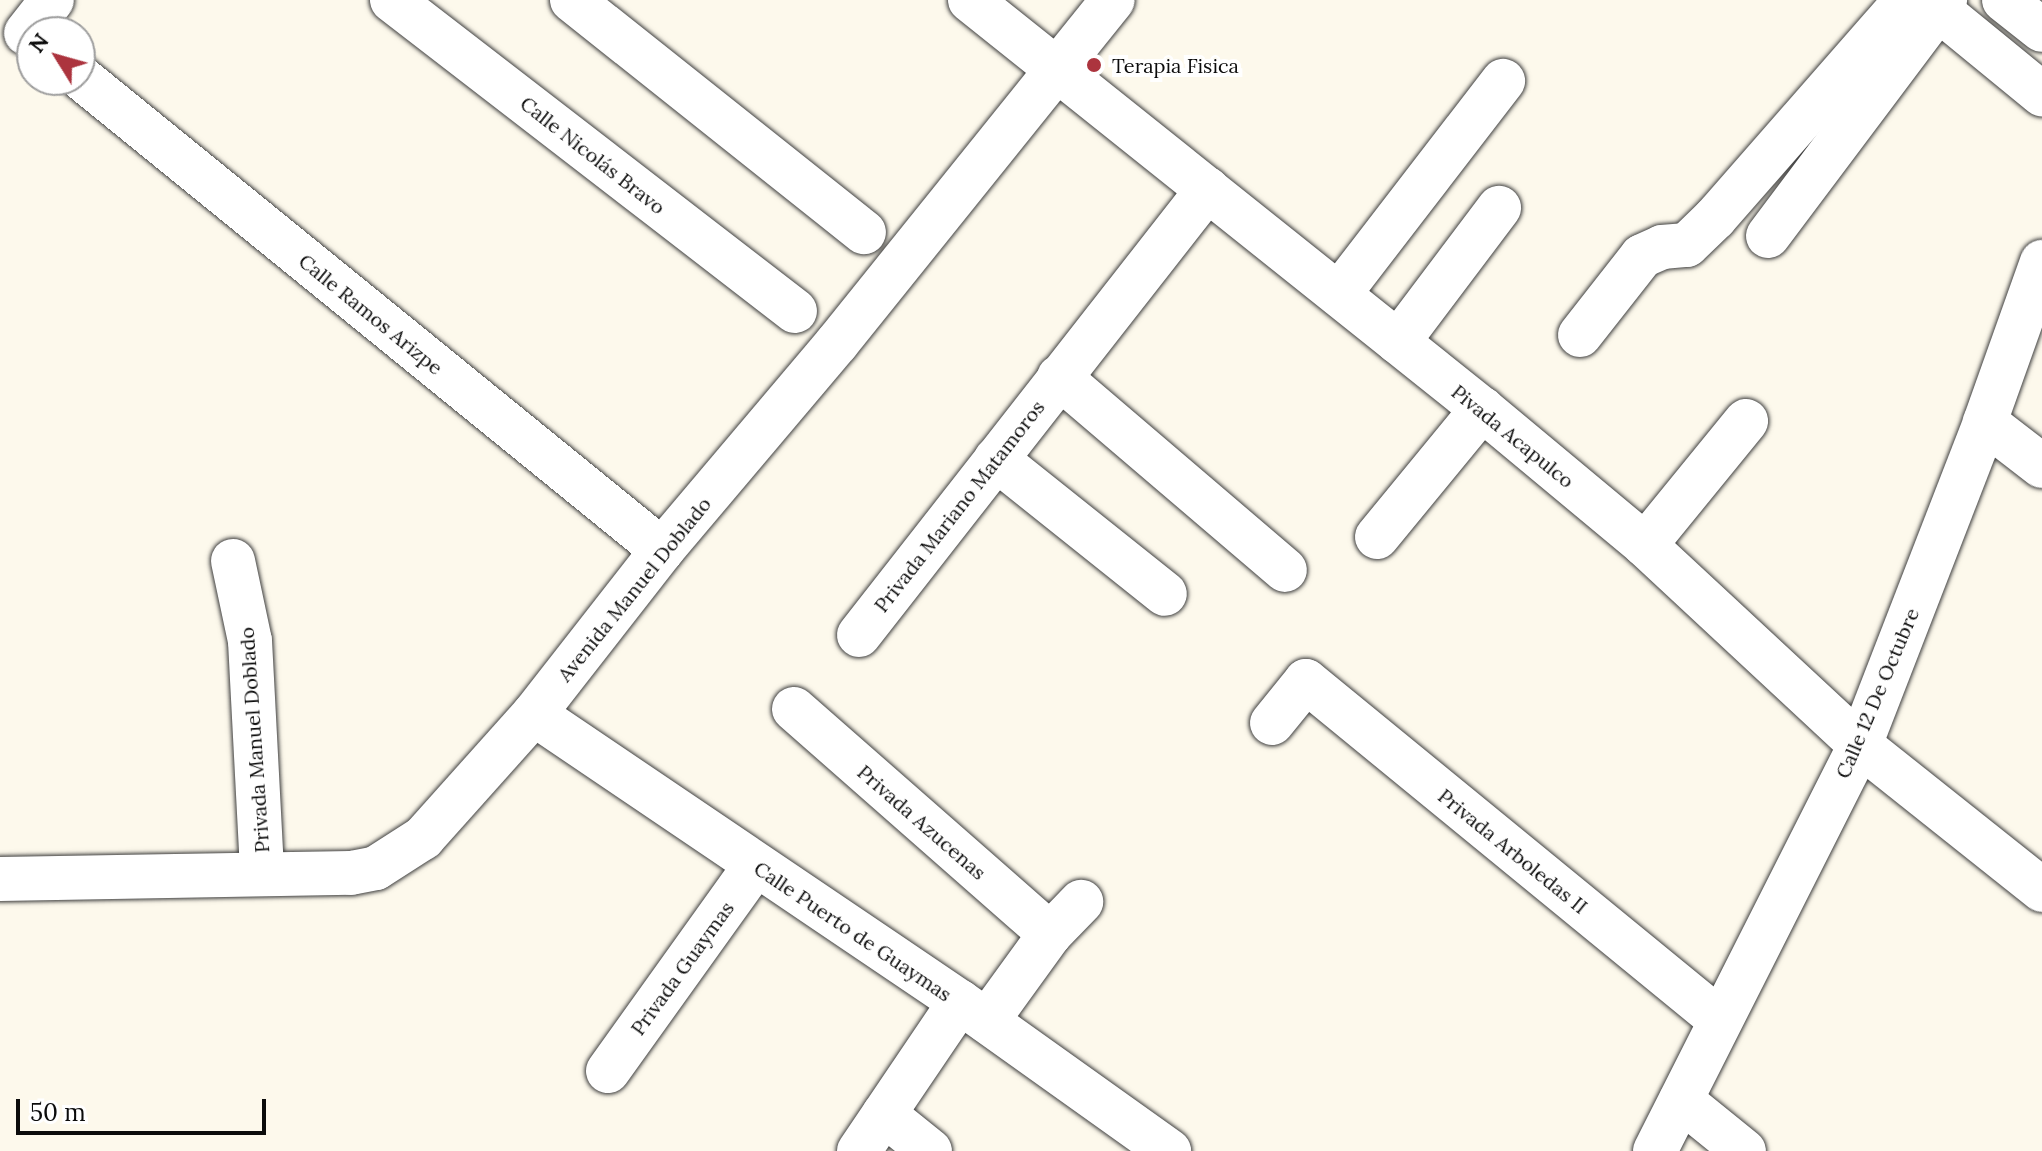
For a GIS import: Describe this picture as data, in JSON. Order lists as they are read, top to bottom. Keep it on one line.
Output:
{"streets":{"street":["Calle Nicolás Bravo","Calle Ramos Arizpe","Pivada Acapulco","Privada Mariano Matamoros","Avenida Manuel Doblado","Calle 12 De Octubre","Privada Manuel Doblado","Privada Azucenas","Privada Arboledas II","Calle Puerto de Guaymas","Privada Guaymas"]},"crossings":[["Calle Ramos Arizpe","Avenida Manuel Doblado"],["Pivada Acapulco","Privada Mariano Matamoros"],["Pivada Acapulco","Avenida Manuel Doblado"],["Pivada Acapulco","Calle 12 De Octubre"],["Avenida Manuel Doblado","Privada Manuel Doblado"],["Avenida Manuel Doblado","Calle Puerto de Guaymas"],["Calle 12 De Octubre","Privada Arboledas II"],["Calle Puerto de Guaymas","Privada Guaymas"]],"places":["Terapia Fisica"],"scale_bar":"50 m","north":"top left"}
